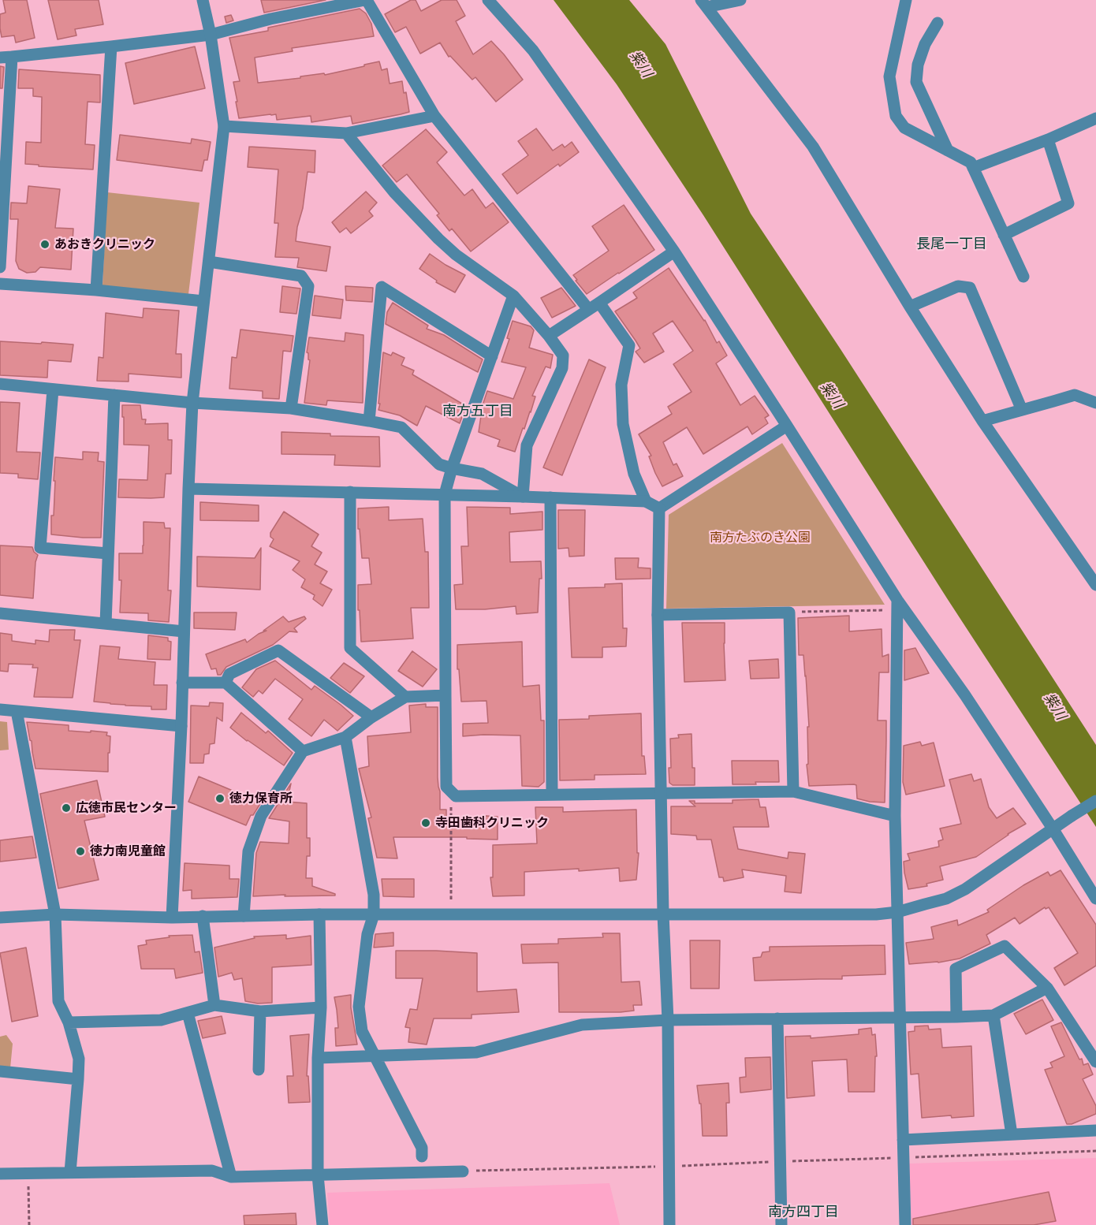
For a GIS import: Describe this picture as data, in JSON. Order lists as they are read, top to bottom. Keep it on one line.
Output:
{"districts":["長尾一丁目","南方五丁目","南方四丁目"],"water":["紫川"],"parks":["南方たぶのき公園"],"places":["あおきクリニック","徳力保育所","広徳市民センター","寺田歯科クリニック","徳力南児童館"]}
